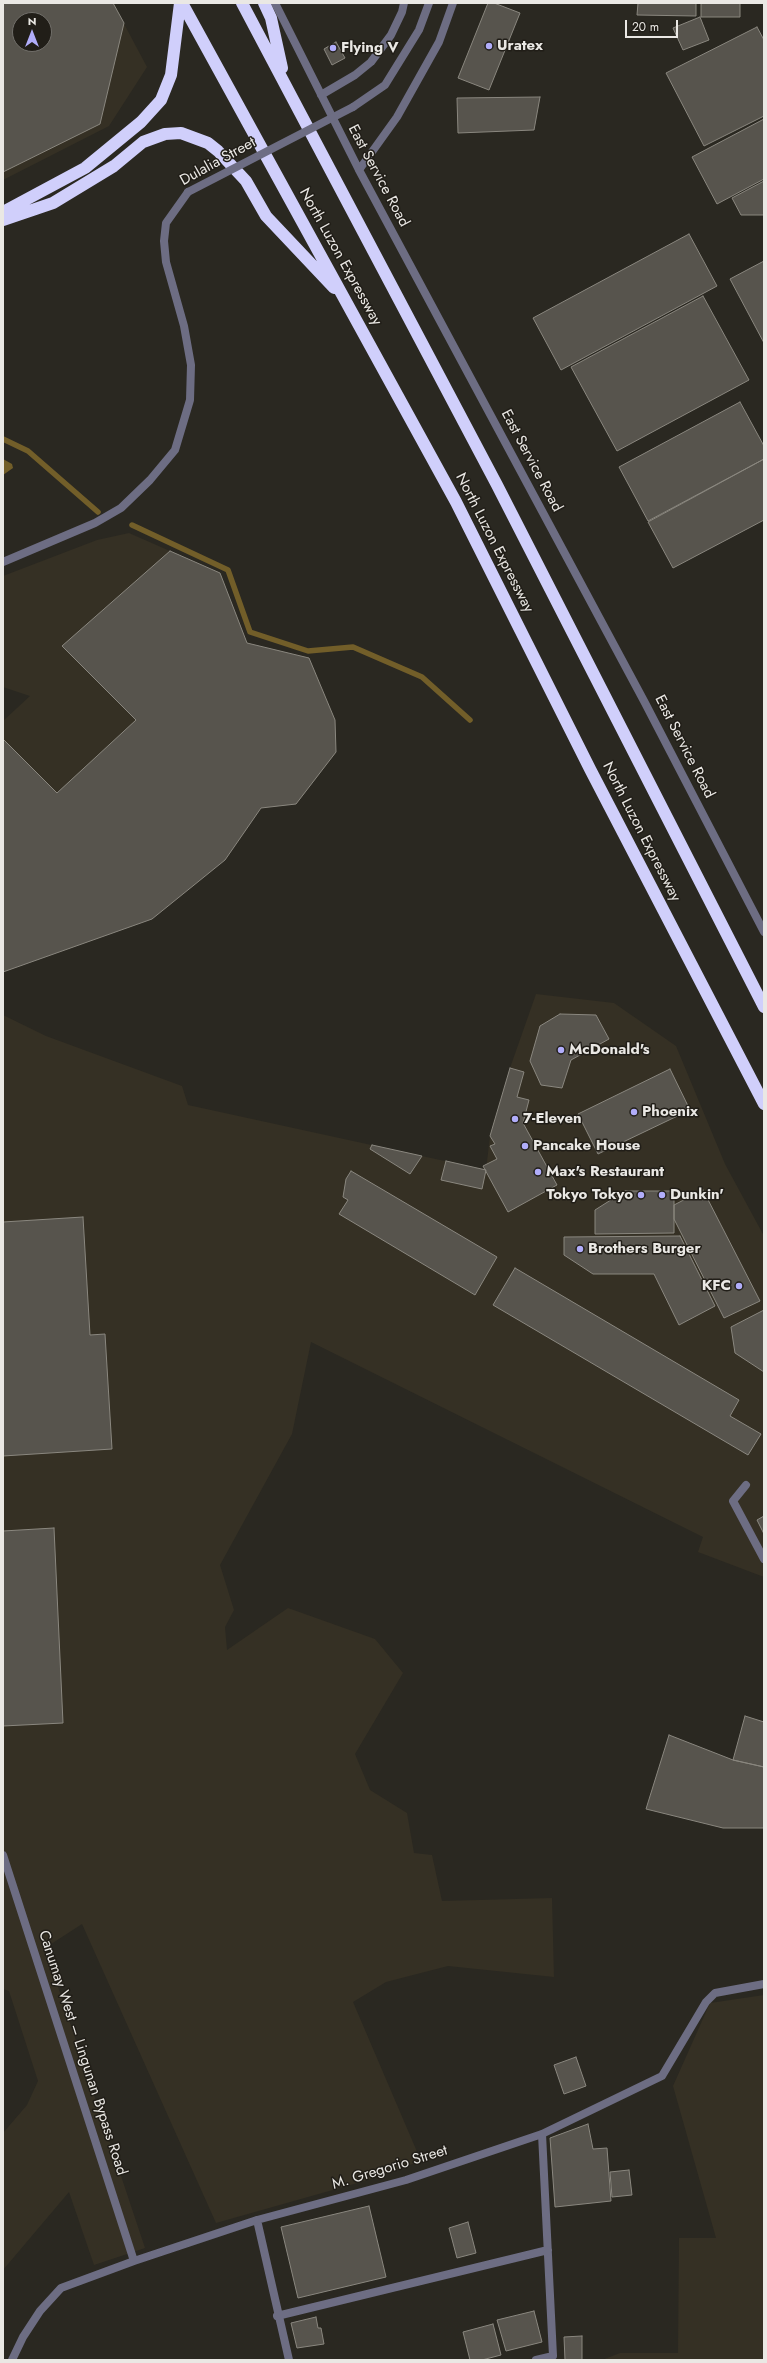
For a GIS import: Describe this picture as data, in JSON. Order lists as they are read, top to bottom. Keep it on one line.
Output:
{"streets":{"highway":["North Luzon Expressway"],"street":["Dulalia Street","East Service Road","Canumay West – Lingunan Bypass Road","M. Gregorio Street"]},"crossings":[["Canumay West – Lingunan Bypass Road","M. Gregorio Street"]],"places":["Uratex","Flying V","McDonald's","Phoenix","7-Eleven","Pancake House","Max's Restaurant","Tokyo Tokyo","Dunkin'","Brothers Burger","KFC"],"scale_bar":"20 m","north":"top"}
